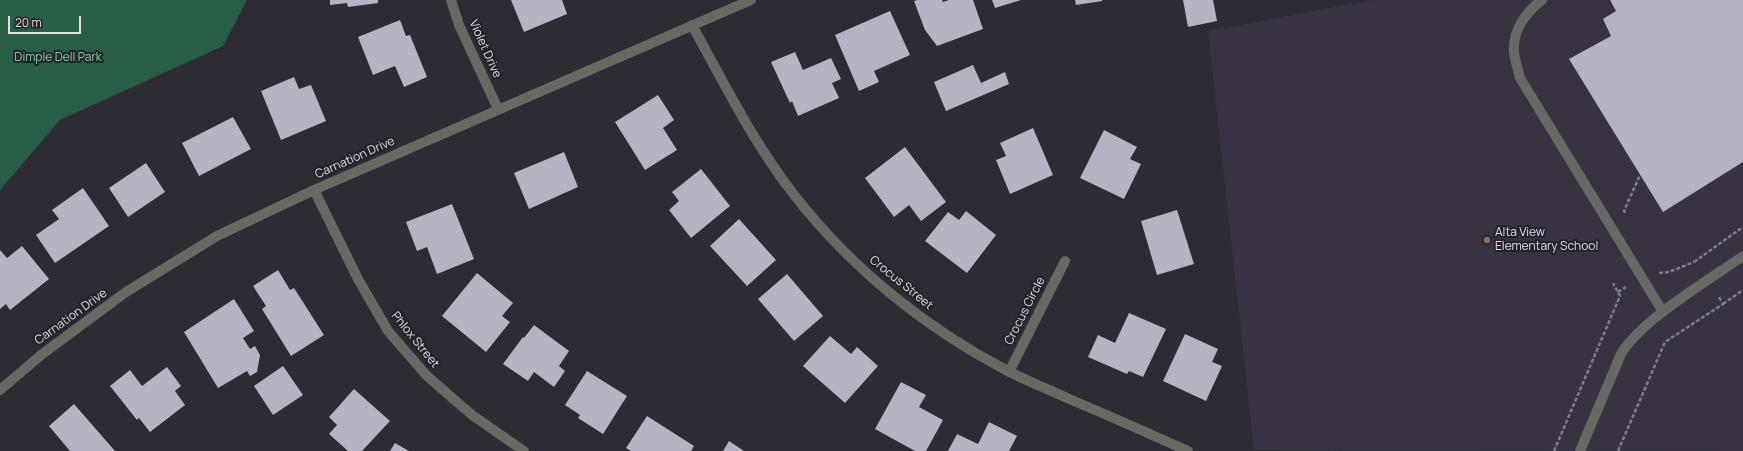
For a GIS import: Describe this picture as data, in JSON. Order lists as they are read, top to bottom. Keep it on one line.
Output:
{"streets":{"street":["Violet Drive","Carnation Drive","Crocus Street","Crocus Circle","Phlox Street"]},"crossings":[["Violet Drive","Carnation Drive"],["Carnation Drive","Crocus Street"],["Carnation Drive","Phlox Street"],["Crocus Street","Crocus Circle"]],"parks":["Dimple Dell Park"],"places":["Alta View Elementary School"],"scale_bar":"20 m"}
